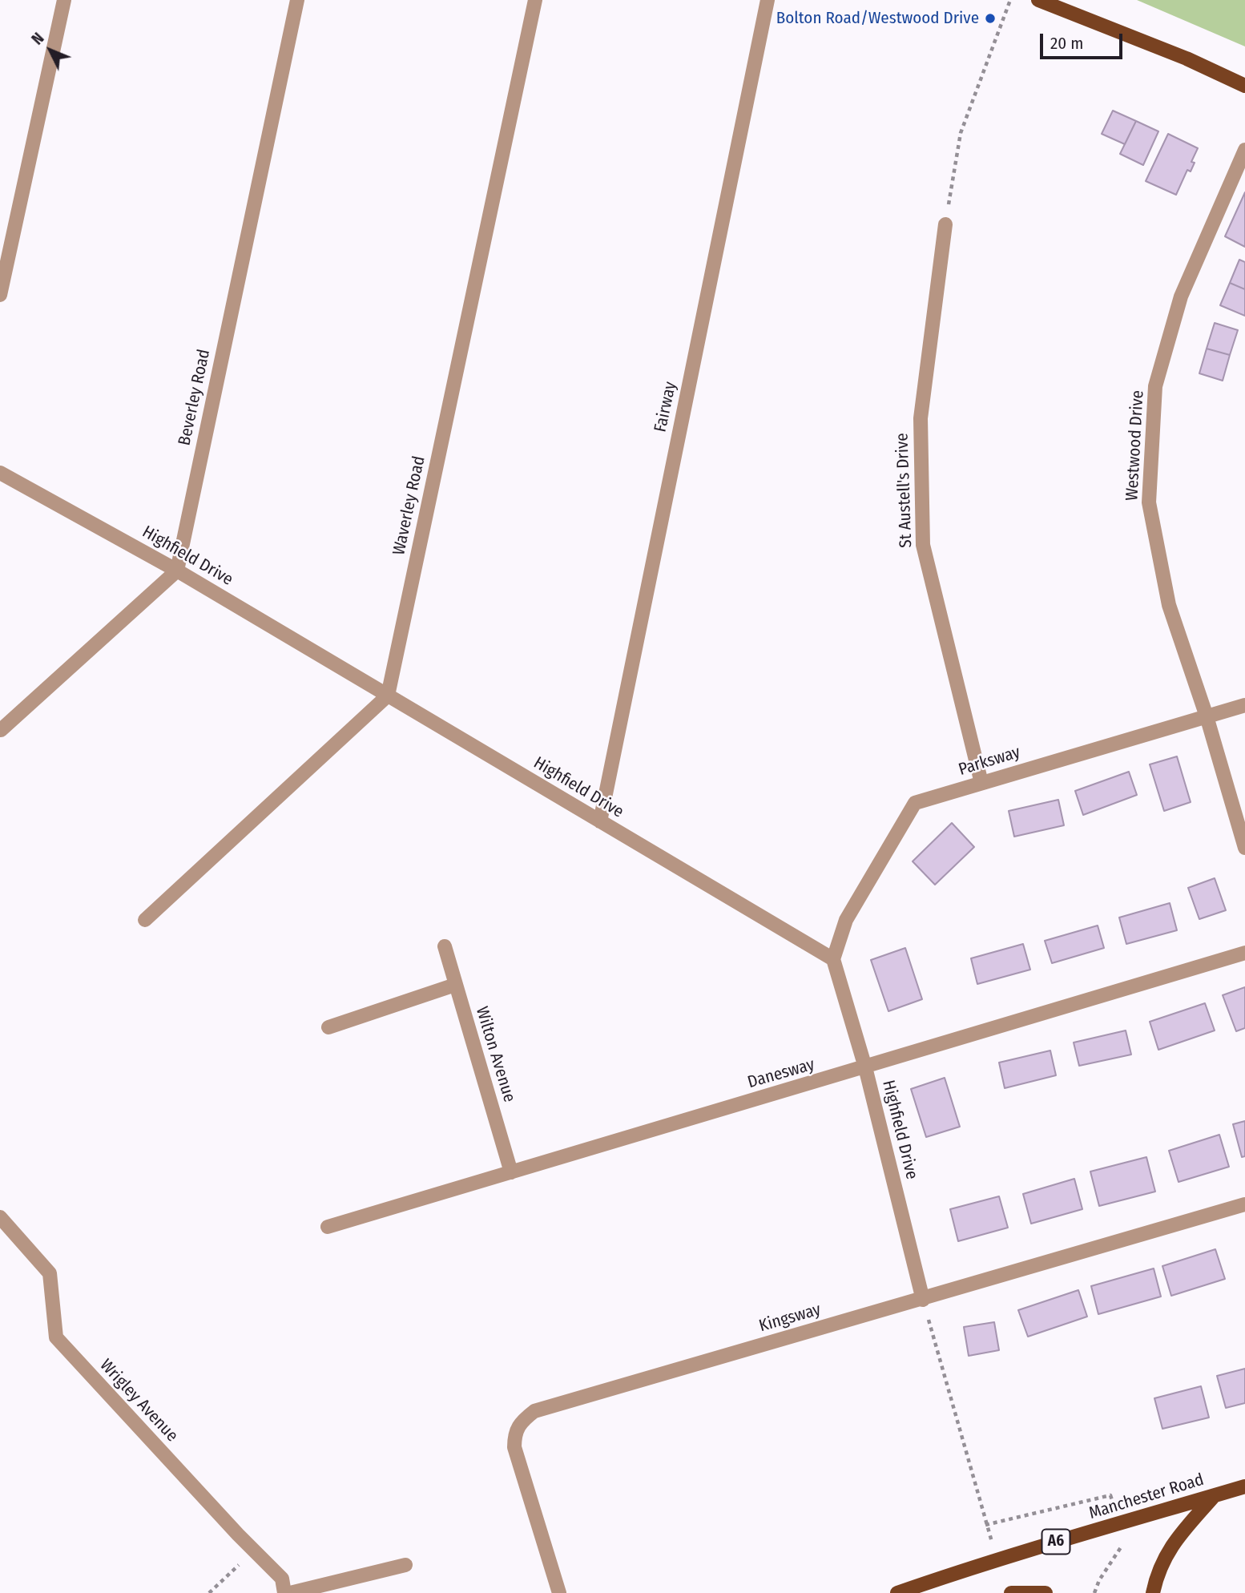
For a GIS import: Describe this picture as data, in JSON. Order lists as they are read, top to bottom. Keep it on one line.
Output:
{"streets":{"main road":["Manchester Road","A6"],"street":["Beverley Road","Fairway","Westwood Drive","St Austell's Drive","Waverley Road","Highfield Drive","Parksway","Wilton Avenue","Danesway","Kingsway","Wrigley Avenue"]},"crossings":[["Beverley Road","Highfield Drive"],["Fairway","Highfield Drive"],["Westwood Drive","Parksway"],["St Austell's Drive","Parksway"],["Waverley Road","Highfield Drive"],["Highfield Drive","Parksway"],["Highfield Drive","Danesway"],["Highfield Drive","Kingsway"],["Wilton Avenue","Danesway"]],"places":["Bolton Road/Westwood Drive"],"scale_bar":"20 m","north":"top left"}
